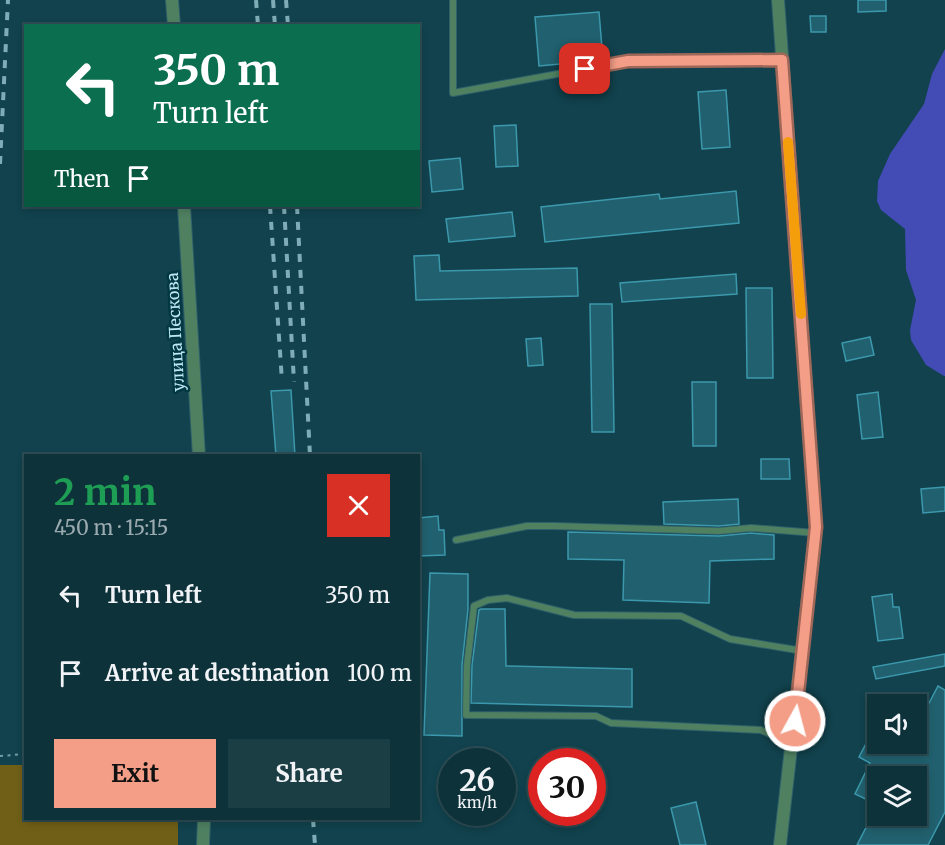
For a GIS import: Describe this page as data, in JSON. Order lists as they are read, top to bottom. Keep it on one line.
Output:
{"streets":{"street":["улица Пескова"]},"page":{"turn":["350 m","Turn left"],"then":"Then","heading":["2 min","450 m · 15:15"],"list":[{"name":"Turn left","value":"350 m"},{"name":"Arrive at destination","value":"100 m"}],"buttons":["Exit","Share"],"speed":"26 km/h","limit":"30"}}
